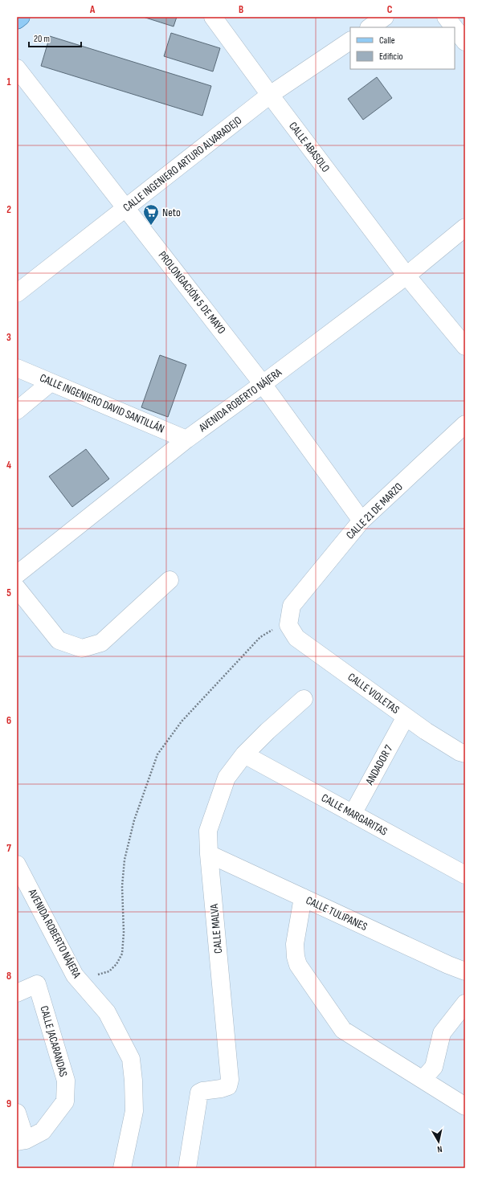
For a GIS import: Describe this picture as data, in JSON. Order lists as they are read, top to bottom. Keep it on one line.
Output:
{"streets":{"street":["CALLE ABASOLO","CALLE INGENIERO ARTURO ALVARADEJO","PROLONGACIÓN 5 DE MAYO","AVENIDA ROBERTO NÁJERA","CALLE INGENIERO DAVID SANTILLÁN","CALLE 21 DE MARZO","CALLE VIOLETAS","ANDADOR 7","CALLE MARGARITAS","CALLE TULIPANES","CALLE MALVA","CALLE JACARANDAS"]},"crossings":[["CALLE ABASOLO","CALLE INGENIERO ARTURO ALVARADEJO"],["CALLE ABASOLO","AVENIDA ROBERTO NÁJERA"],["CALLE INGENIERO ARTURO ALVARADEJO","PROLONGACIÓN 5 DE MAYO"],["PROLONGACIÓN 5 DE MAYO","AVENIDA ROBERTO NÁJERA"],["PROLONGACIÓN 5 DE MAYO","CALLE 21 DE MARZO"],["AVENIDA ROBERTO NÁJERA","CALLE INGENIERO DAVID SANTILLÁN"],["CALLE 21 DE MARZO","CALLE VIOLETAS"],["CALLE VIOLETAS","ANDADOR 7"],["ANDADOR 7","CALLE MARGARITAS"],["CALLE MARGARITAS","CALLE MALVA"],["CALLE TULIPANES","CALLE MALVA"]],"places":{"supermarket":["Neto"]},"legend":["Calle","Edificio"],"scale_bar":"20 m","north":"bottom","grid":{"columns":["A","B","C"],"rows":["1","2","3","4","5","6","7","8","9"]}}
